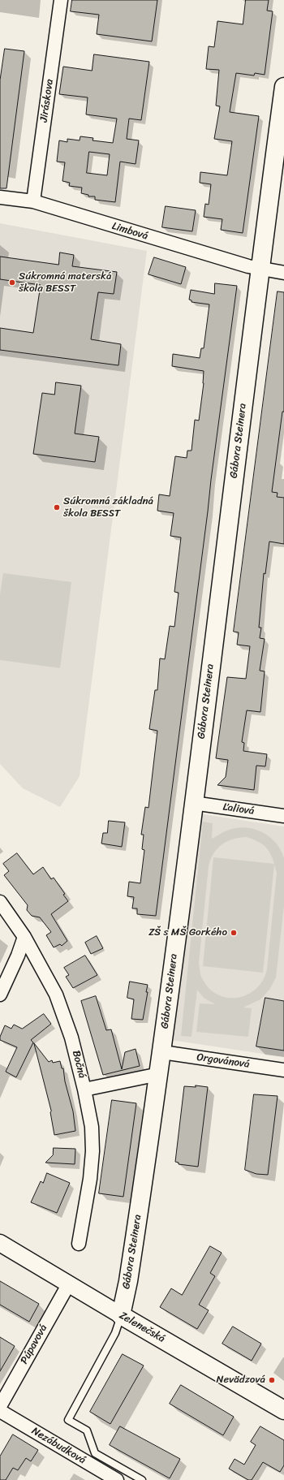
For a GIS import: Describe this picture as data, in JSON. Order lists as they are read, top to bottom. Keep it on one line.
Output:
{"streets":{"main road":["Gábora Steinera","Zelenečská"],"street":["Jiráskova","Limbová","Ľaliová","Orgovánová","Bočná","Púpavová","Nezábudková"]},"crossings":[["Jiráskova","Limbová"],["Limbová","Gábora Steinera"],["Gábora Steinera","Ľaliová"],["Gábora Steinera","Orgovánová"],["Gábora Steinera","Zelenečská"],["Zelenečská","Púpavová"]],"places":["Súkromná materská škola BESST","Súkromná základná škola BESST","ZŠ s MŠ Gorkého","Nevädzová"]}
